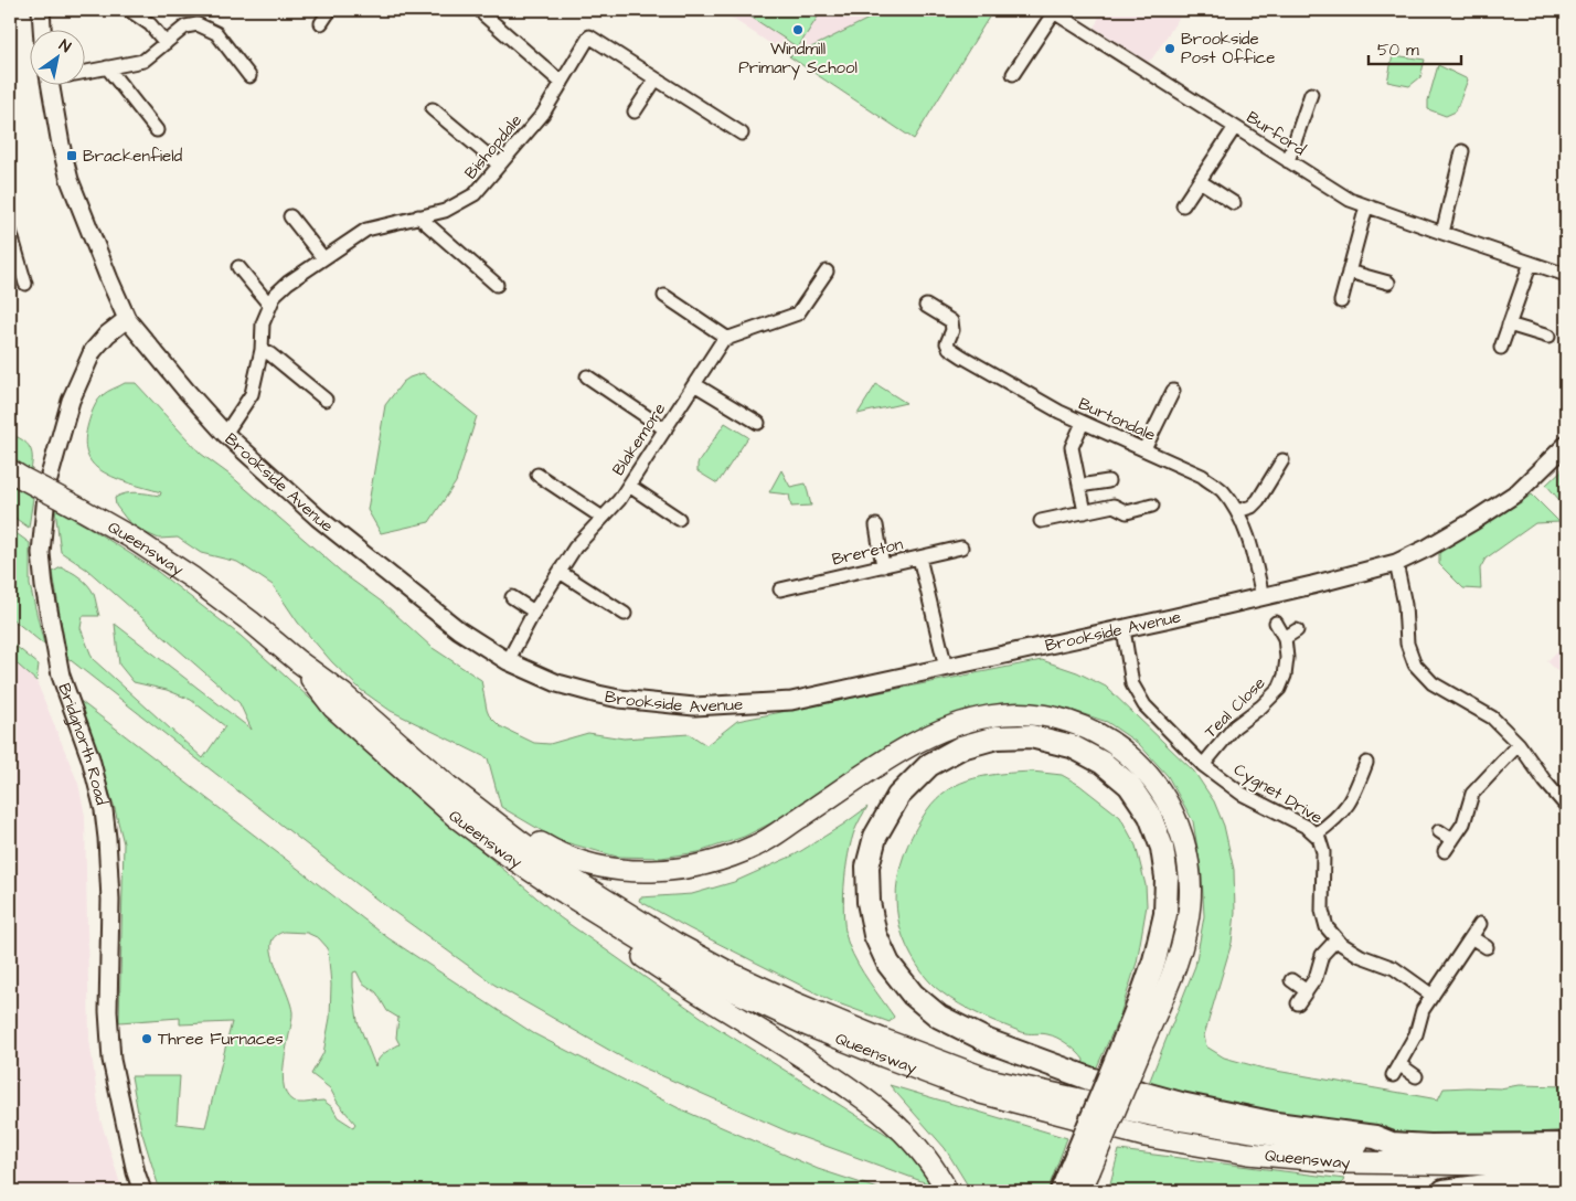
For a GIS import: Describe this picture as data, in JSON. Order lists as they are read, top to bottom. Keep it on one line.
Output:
{"streets":{"highway":["Queensway"],"street":["Burford","Bishopdale","Burtondale","Blakemore","Brookside Avenue","Brereton","Teal Close","Bridgnorth Road","Cygnet Drive"]},"crossings":[["Bishopdale","Brookside Avenue"],["Burtondale","Brookside Avenue"],["Blakemore","Brookside Avenue"],["Brookside Avenue","Bridgnorth Road"],["Brookside Avenue","Cygnet Drive"],["Teal Close","Cygnet Drive"]],"places":{"other":["Windmill Primary School","Brookside Post Office","Three Furnaces"],"transit":["Brackenfield"]},"scale_bar":"50 m","north":"top right"}
